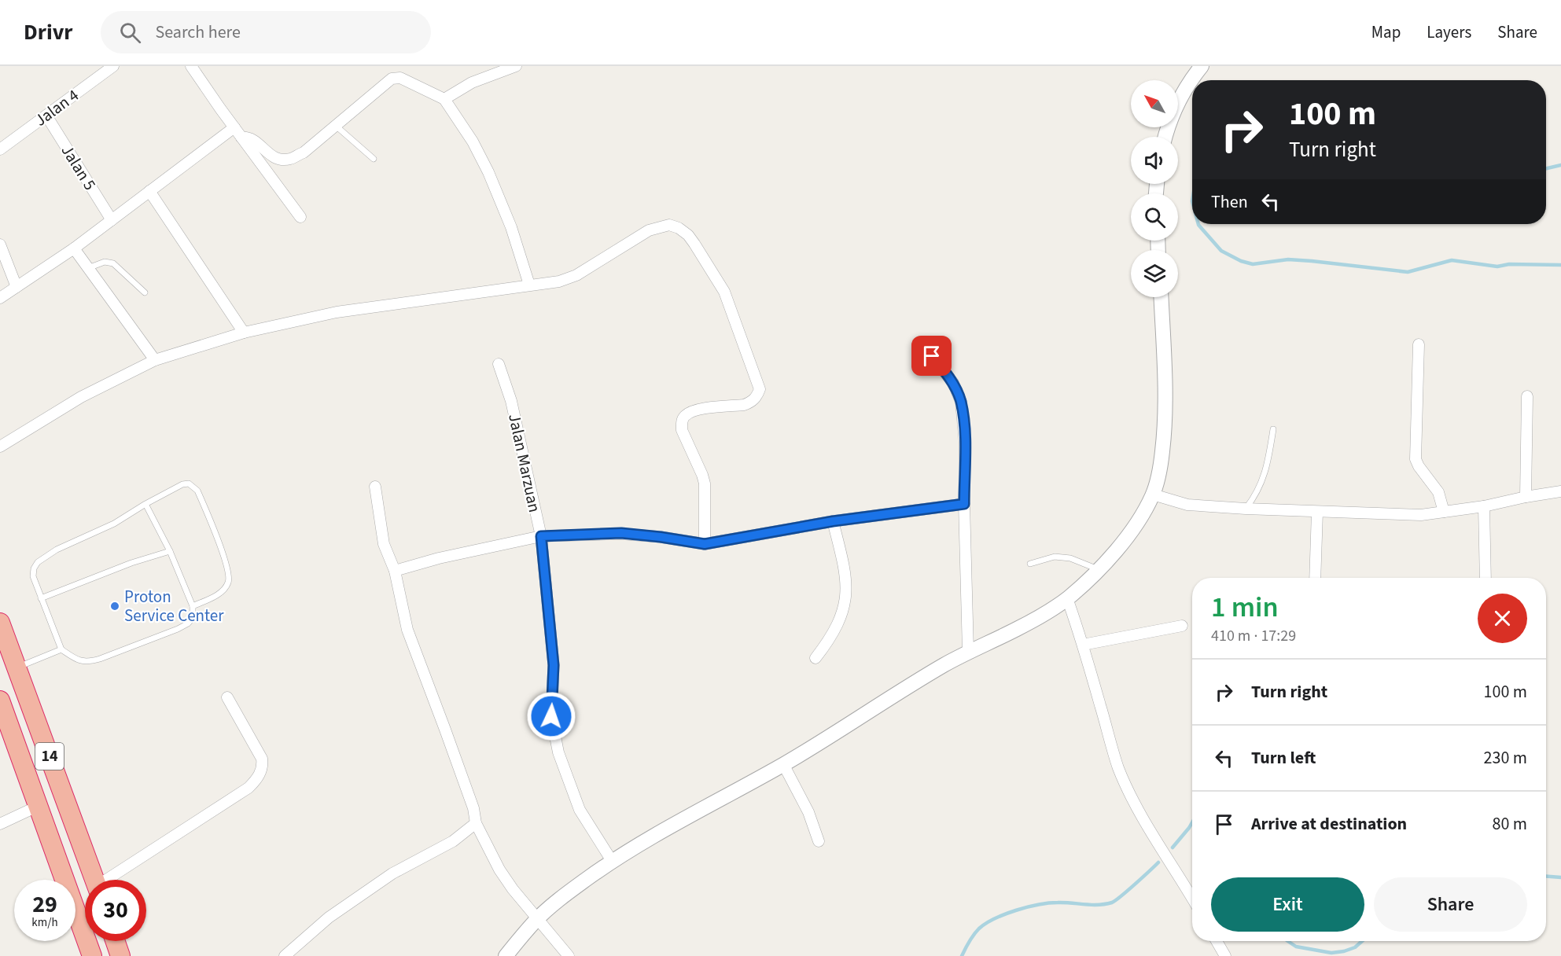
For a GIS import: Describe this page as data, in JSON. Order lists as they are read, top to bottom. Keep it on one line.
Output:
{"streets":{"highway":["14"],"street":["Jalan 4","Jalan 5","Jalan Marzuan"]},"crossings":[["Jalan 4","Jalan 5"]],"places":["Proton Service Center"],"north":"top left","page":{"header":"Drivr","search":"Search here","nav":["Map","Layers","Share"],"turn":["100 m","Turn right"],"then":"Then","heading":["1 min","410 m · 17:29"],"list":[{"name":"Turn right","value":"100 m"},{"name":"Turn left","value":"230 m"},{"name":"Arrive at destination","value":"80 m"}],"buttons":["Exit","Share"],"speed":"29 km/h","limit":"30"}}
